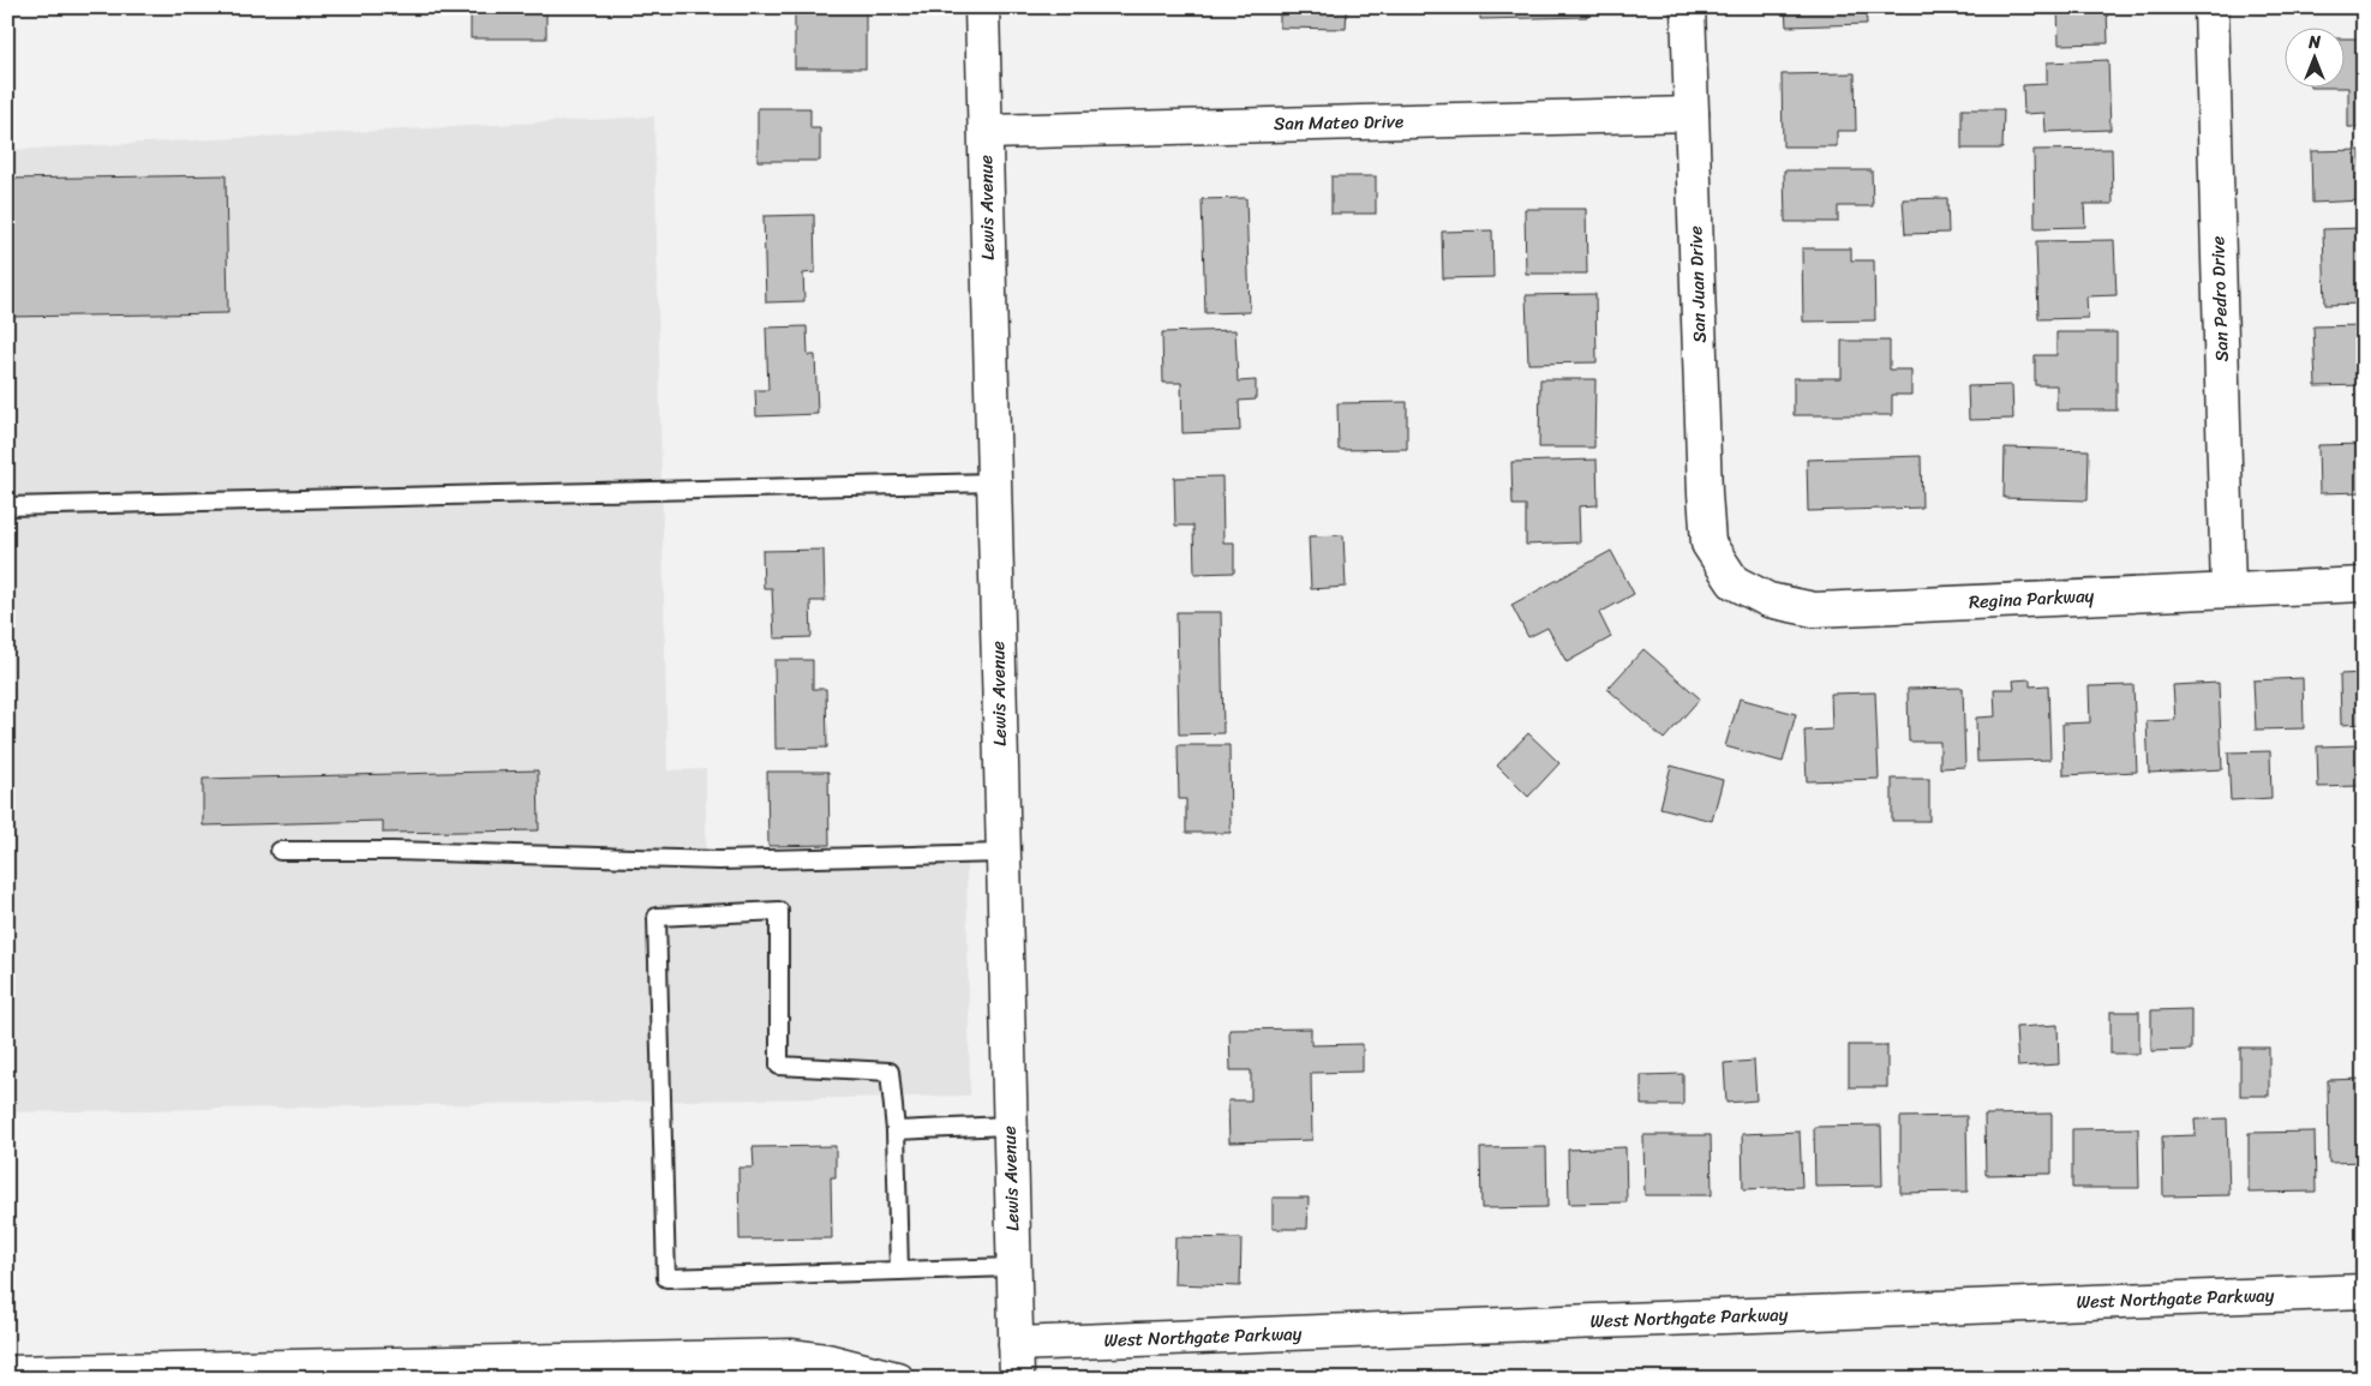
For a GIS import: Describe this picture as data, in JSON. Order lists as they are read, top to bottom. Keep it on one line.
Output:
{"streets":{"street":["San Mateo Drive","Lewis Avenue","San Juan Drive","San Pedro Drive","Regina Parkway","West Northgate Parkway"]},"crossings":[["San Mateo Drive","Lewis Avenue"],["San Mateo Drive","San Juan Drive"],["Lewis Avenue","West Northgate Parkway"],["San Juan Drive","Regina Parkway"],["San Pedro Drive","Regina Parkway"]],"north":"top"}
